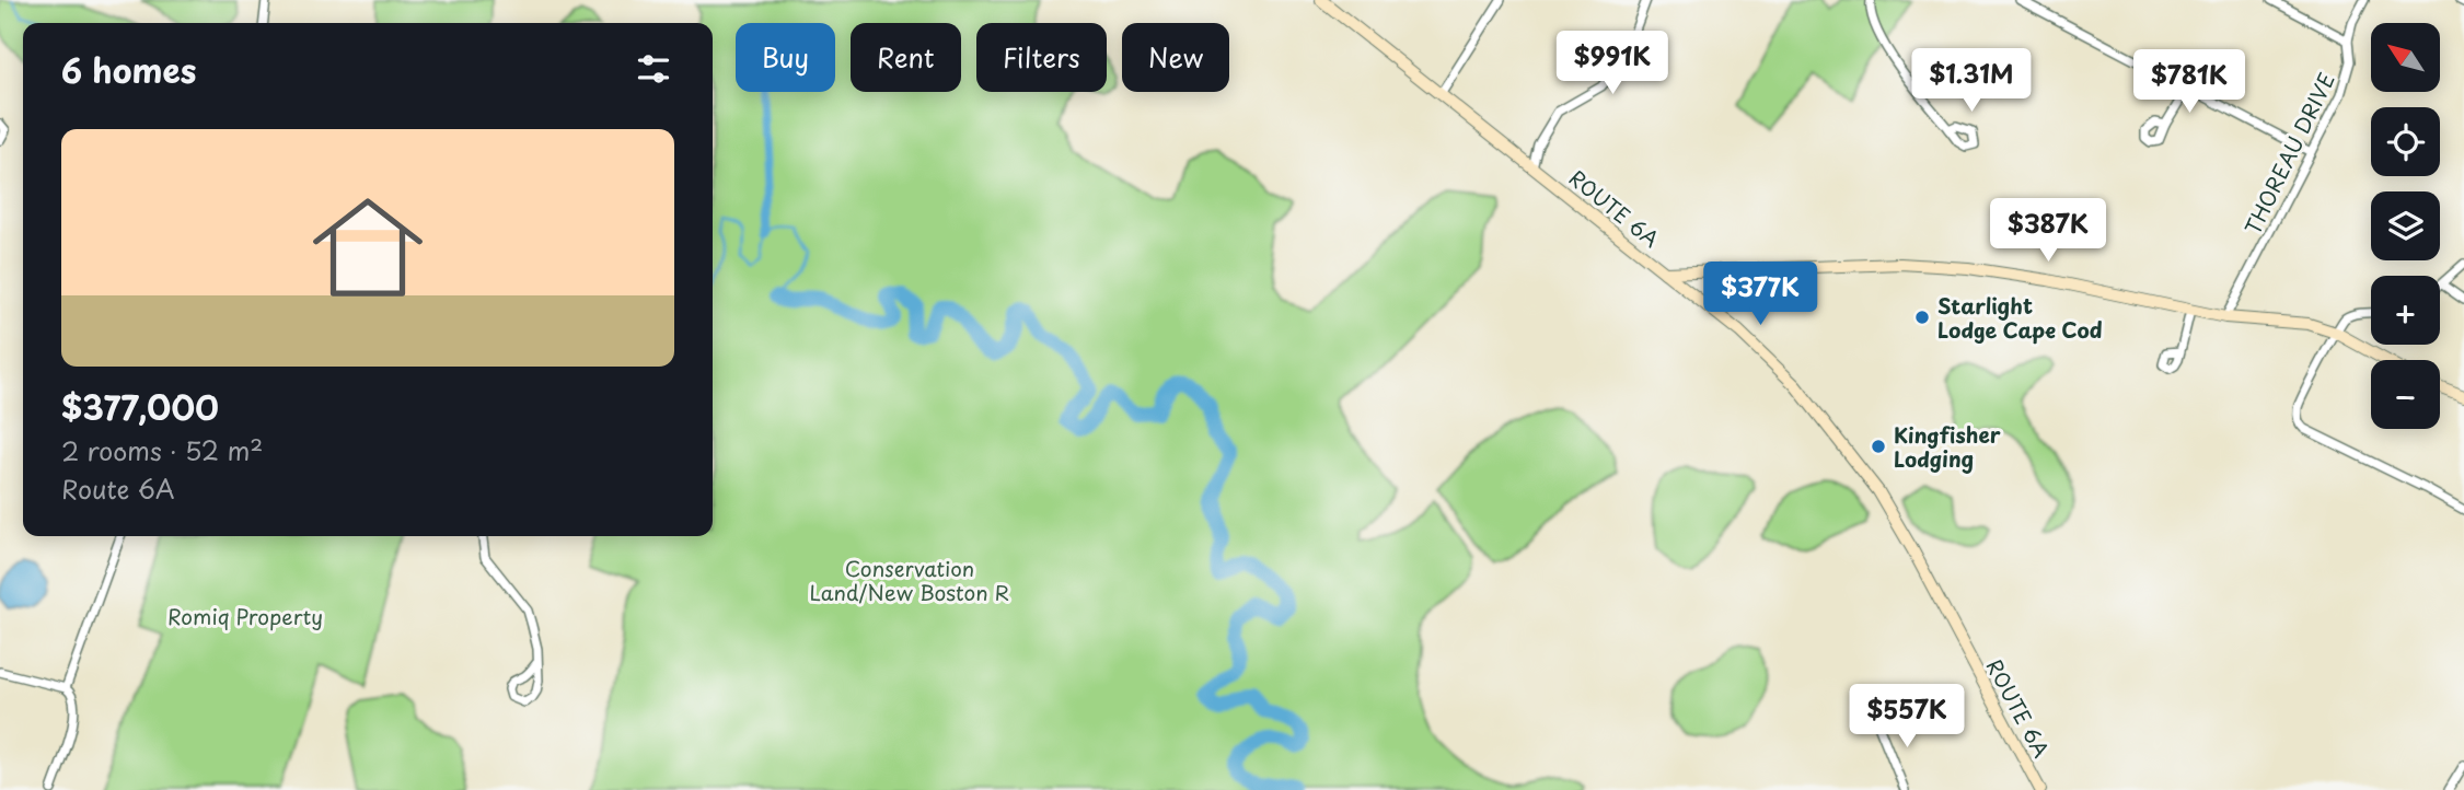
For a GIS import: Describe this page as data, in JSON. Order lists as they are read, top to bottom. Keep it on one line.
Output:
{"streets":{"main road":["ROUTE 6A"],"street":["THOREAU DRIVE"]},"parks":["Conservation Land/New Boston R","Romiq Property"],"places":["Starlight Lodge Cape Cod","Kingfisher Lodging"],"north":"top left","page":{"map_buttons":["+","−"],"chip":["Buy","Rent","Filters","New"],"heading":"6 homes","price":["$991K","$1.31M","$781K","$387K","$377K","$557K"],"list":[{"name":"$377,000","note":"2 rooms · 52 m² · Route 6A"}]}}
